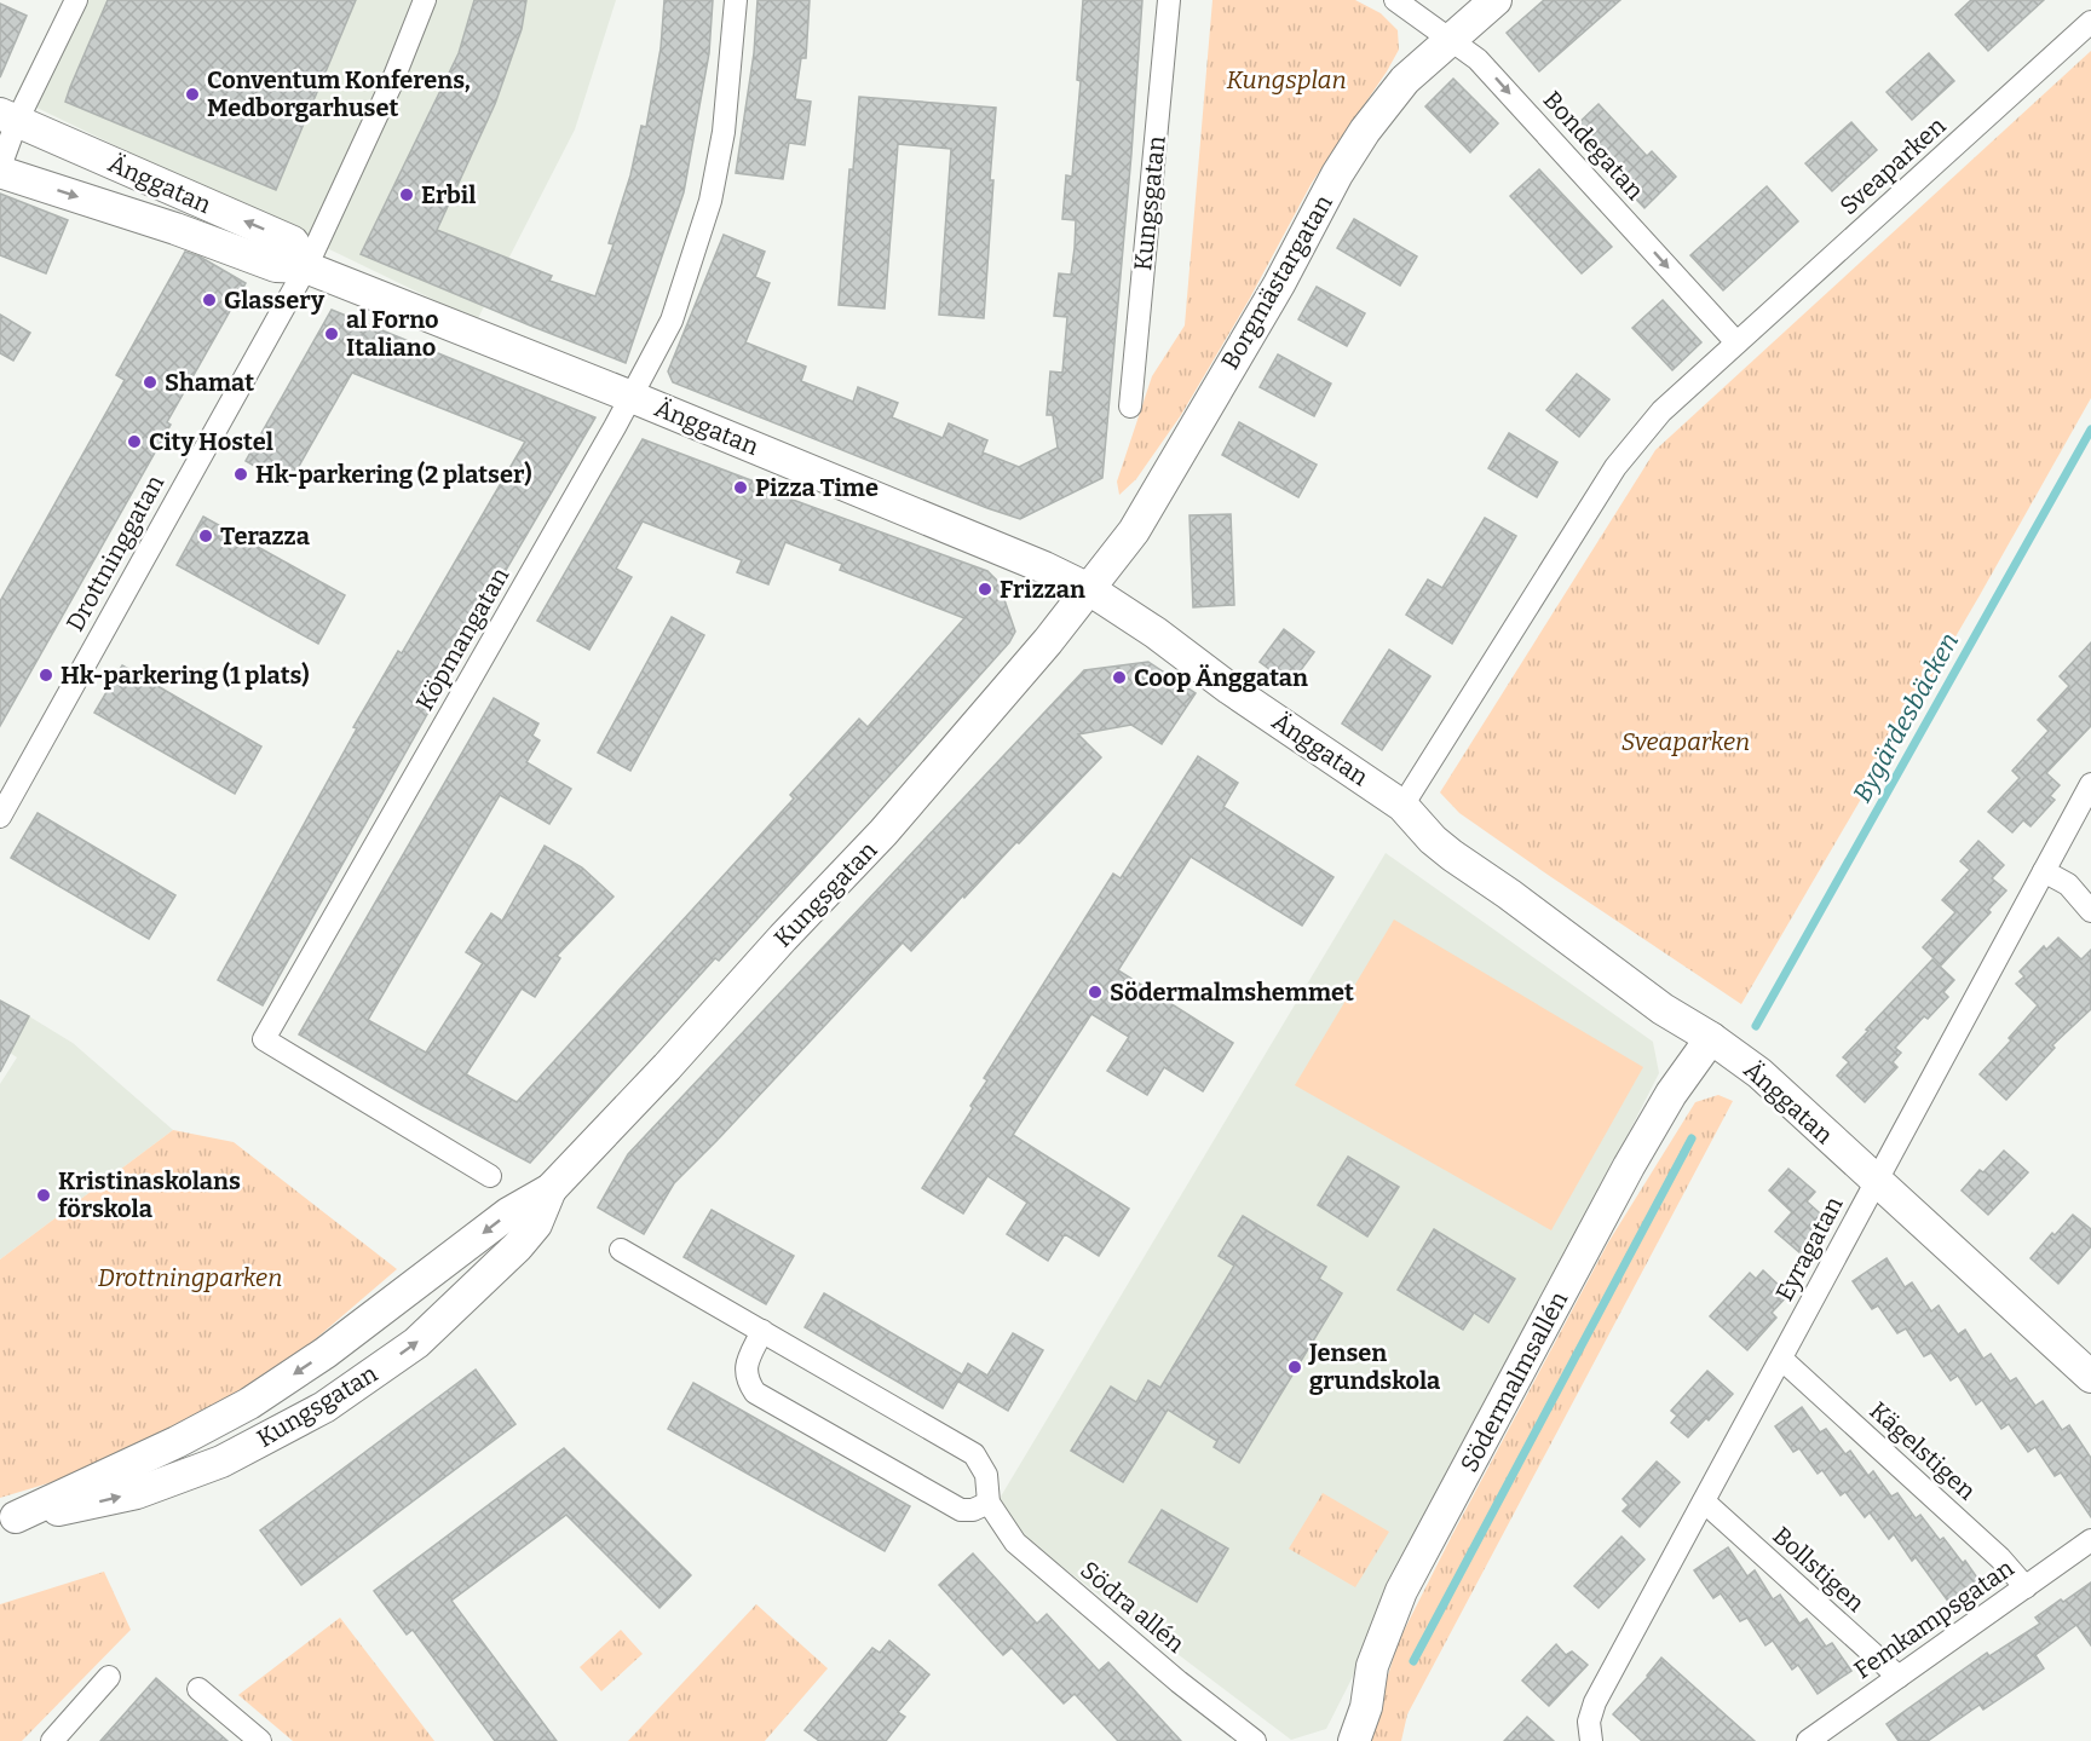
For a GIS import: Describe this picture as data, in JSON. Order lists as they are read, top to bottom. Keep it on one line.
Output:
{"streets":{"street":["Bondegatan","Sveaparken","Änggatan","Kungsgatan","Borgmästargatan","Drottninggatan","Köpmangatan","Eyragatan","Södermalmsallén","Kägelstigen","Bollstigen","Södra allén","Femkampsgatan"]},"crossings":[["Bondegatan","Sveaparken"],["Bondegatan","Borgmästargatan"],["Sveaparken","Änggatan"],["Änggatan","Kungsgatan"],["Änggatan","Borgmästargatan"],["Änggatan","Drottninggatan"],["Änggatan","Köpmangatan"],["Änggatan","Eyragatan"],["Änggatan","Södermalmsallén"],["Kungsgatan","Borgmästargatan"],["Eyragatan","Kägelstigen"],["Eyragatan","Bollstigen"],["Kägelstigen","Femkampsgatan"],["Bollstigen","Femkampsgatan"]],"one_way":["Bondegatan"],"water":["Bygärdesbäcken"],"parks":["Kungsplan","Sveaparken","Drottningparken"],"places":["Conventum Konferens, Medborgarhuset","Erbil","Glassery","al Forno Italiano","Shamat","City Hostel","Hk-parkering (2 platser)","Pizza Time","Terazza","Frizzan","Hk-parkering (1 plats)","Coop Änggatan","Södermalmshemmet","Kristinaskolans förskola","Jensen grundskola"]}
